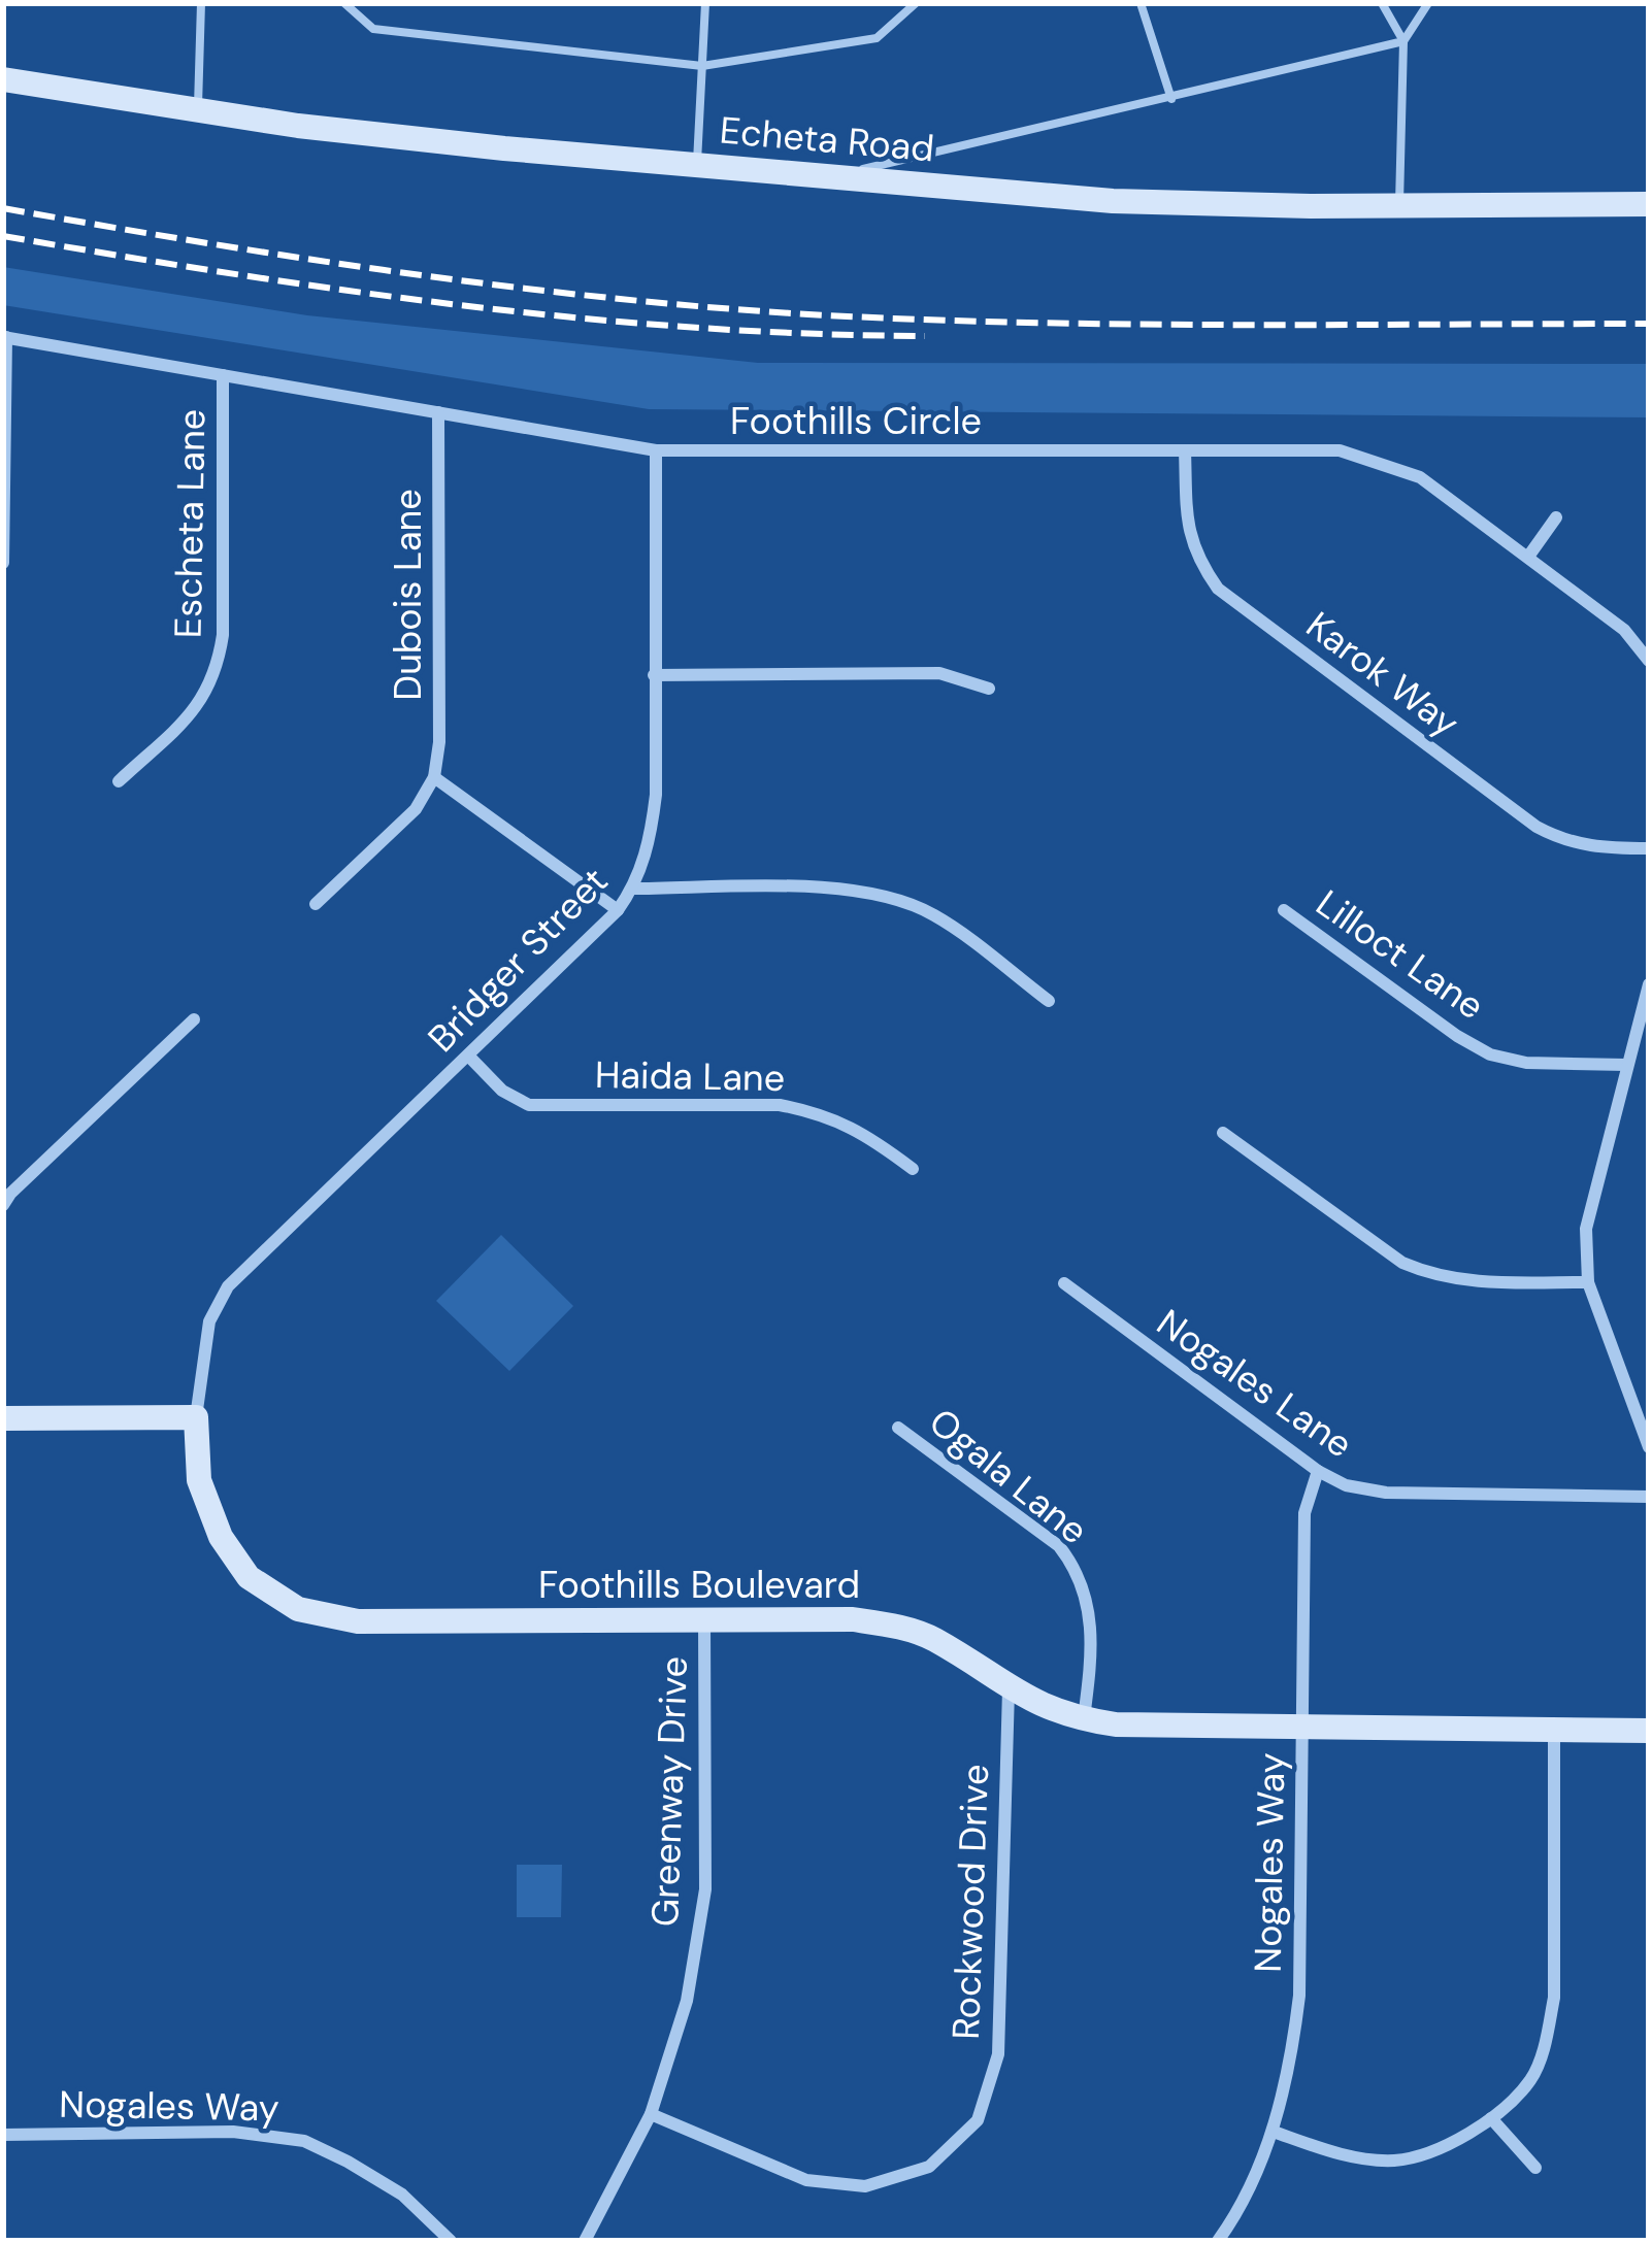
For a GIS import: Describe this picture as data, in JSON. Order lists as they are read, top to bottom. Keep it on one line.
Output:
{"streets":{"street":["Echeta Road","Foothills Circle","Escheta Lane","Dubois Lane","Karok Way","Lilloct Lane","Bridger Street","Haida Lane","Nogales Lane","Ogala Lane","Foothills Boulevard","Greenway Drive","Nogales Way","Rockwood Drive"]},"crossings":[["Foothills Circle","Escheta Lane"],["Foothills Circle","Dubois Lane"],["Foothills Circle","Karok Way"],["Foothills Circle","Bridger Street"],["Bridger Street","Haida Lane"],["Bridger Street","Foothills Boulevard"],["Nogales Lane","Nogales Way"],["Ogala Lane","Foothills Boulevard"],["Foothills Boulevard","Greenway Drive"],["Foothills Boulevard","Nogales Way"],["Foothills Boulevard","Rockwood Drive"],["Greenway Drive","Rockwood Drive"]]}
